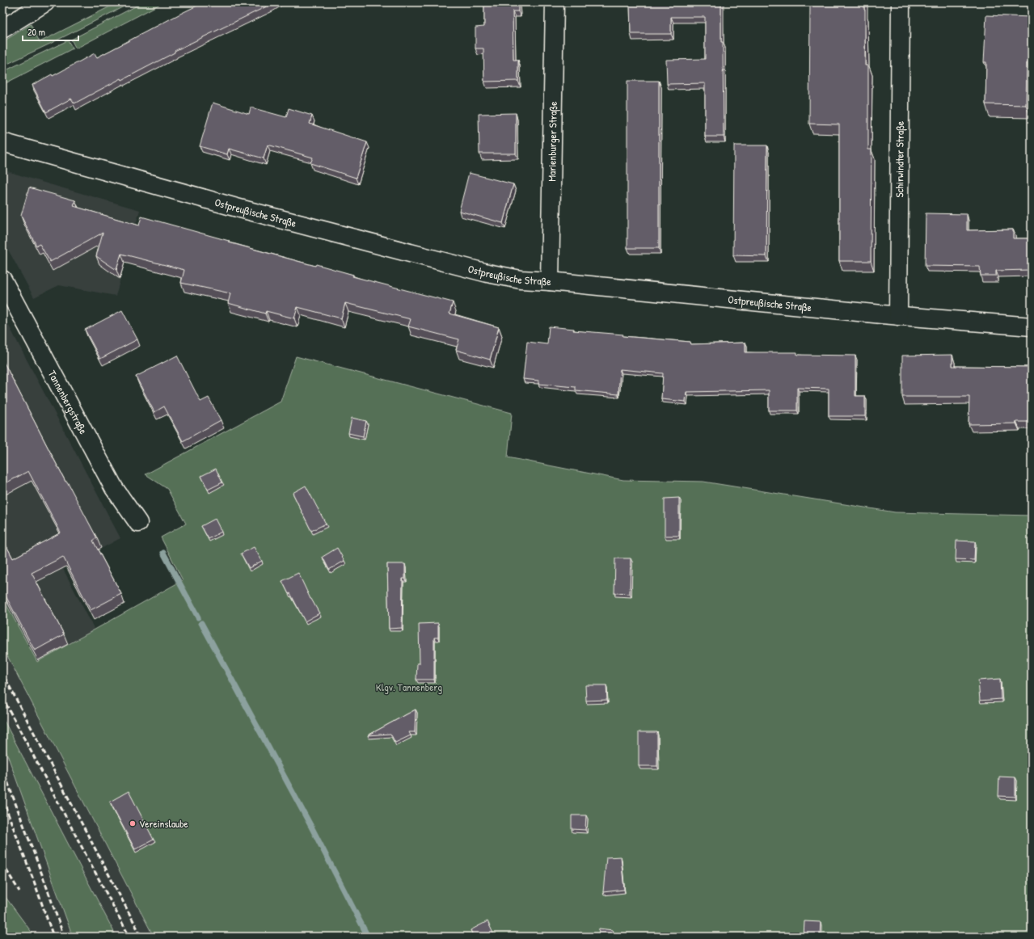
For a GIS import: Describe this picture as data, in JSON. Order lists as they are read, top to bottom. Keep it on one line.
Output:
{"streets":{"street":["Marienburger Straße","Schirwindter Straße","Ostpreußische Straße","Tannenbergstraße"]},"crossings":[["Marienburger Straße","Ostpreußische Straße"],["Schirwindter Straße","Ostpreußische Straße"]],"parks":["Klgv. Tannenberg"],"places":["Vereinslaube"],"scale_bar":"20 m"}
